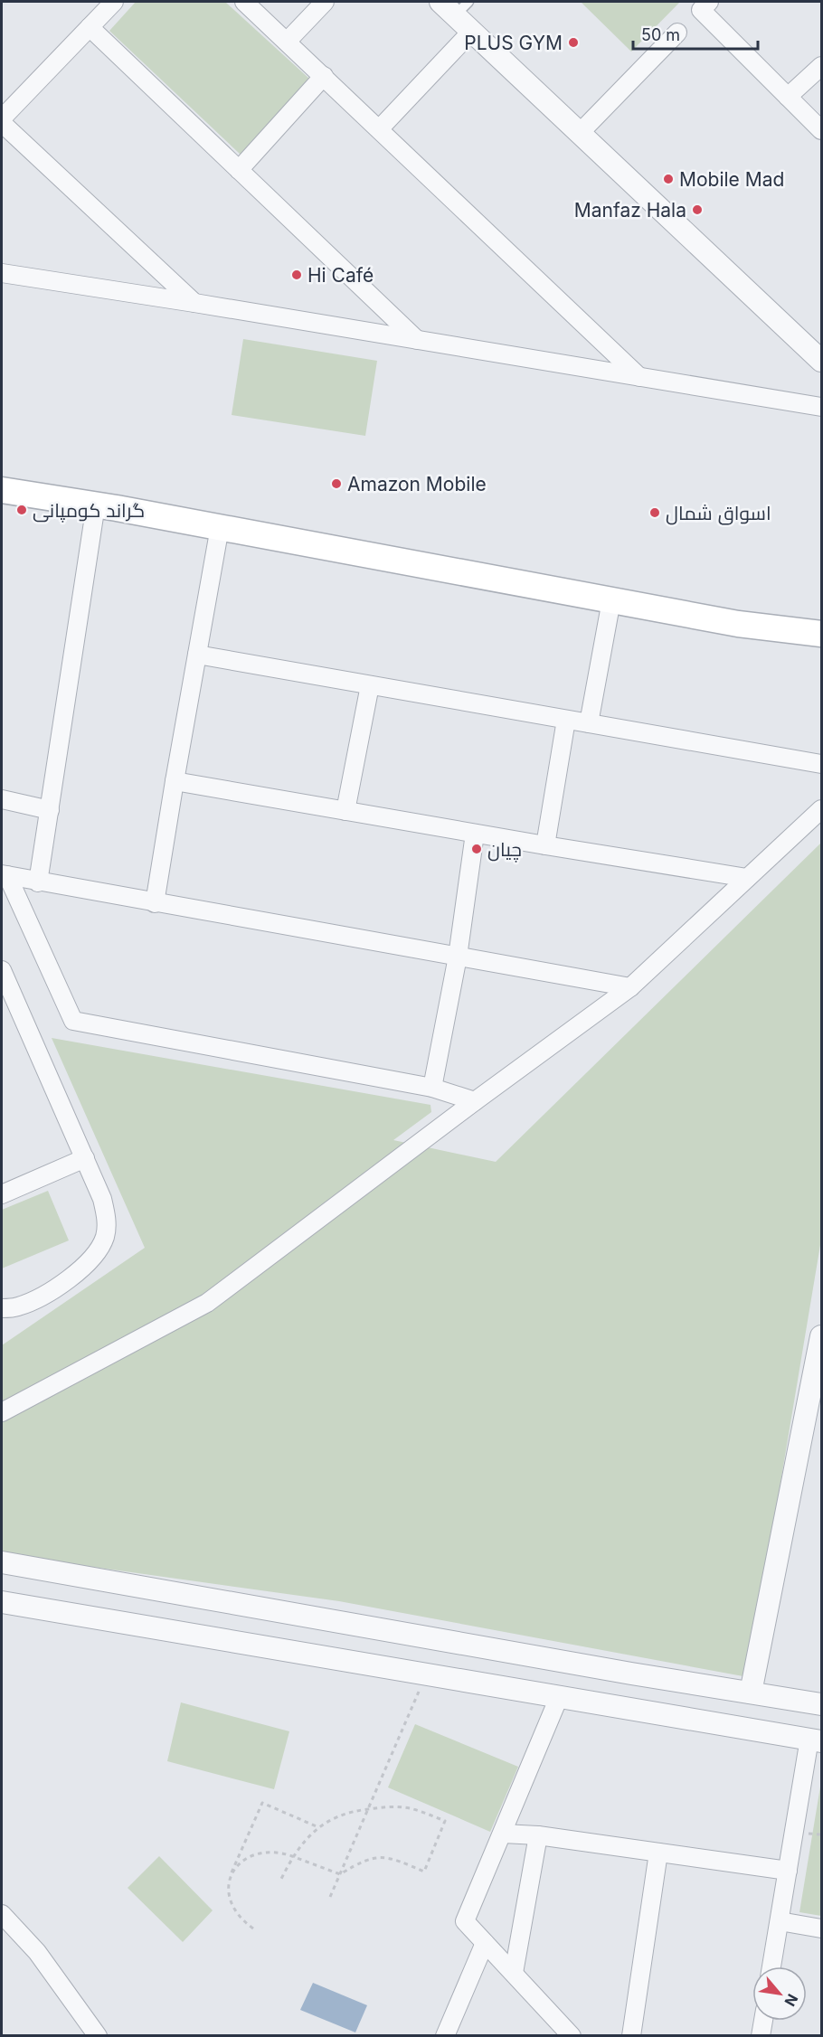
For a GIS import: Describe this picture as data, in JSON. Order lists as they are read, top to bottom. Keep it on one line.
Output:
{"places":["PLUS GYM","Mobile Mad","Manfaz Hala","Hi Café","Amazon Mobile","گراند كومپانى","اسواق شمال","چيان"],"scale_bar":"50 m","north":"bottom right"}
